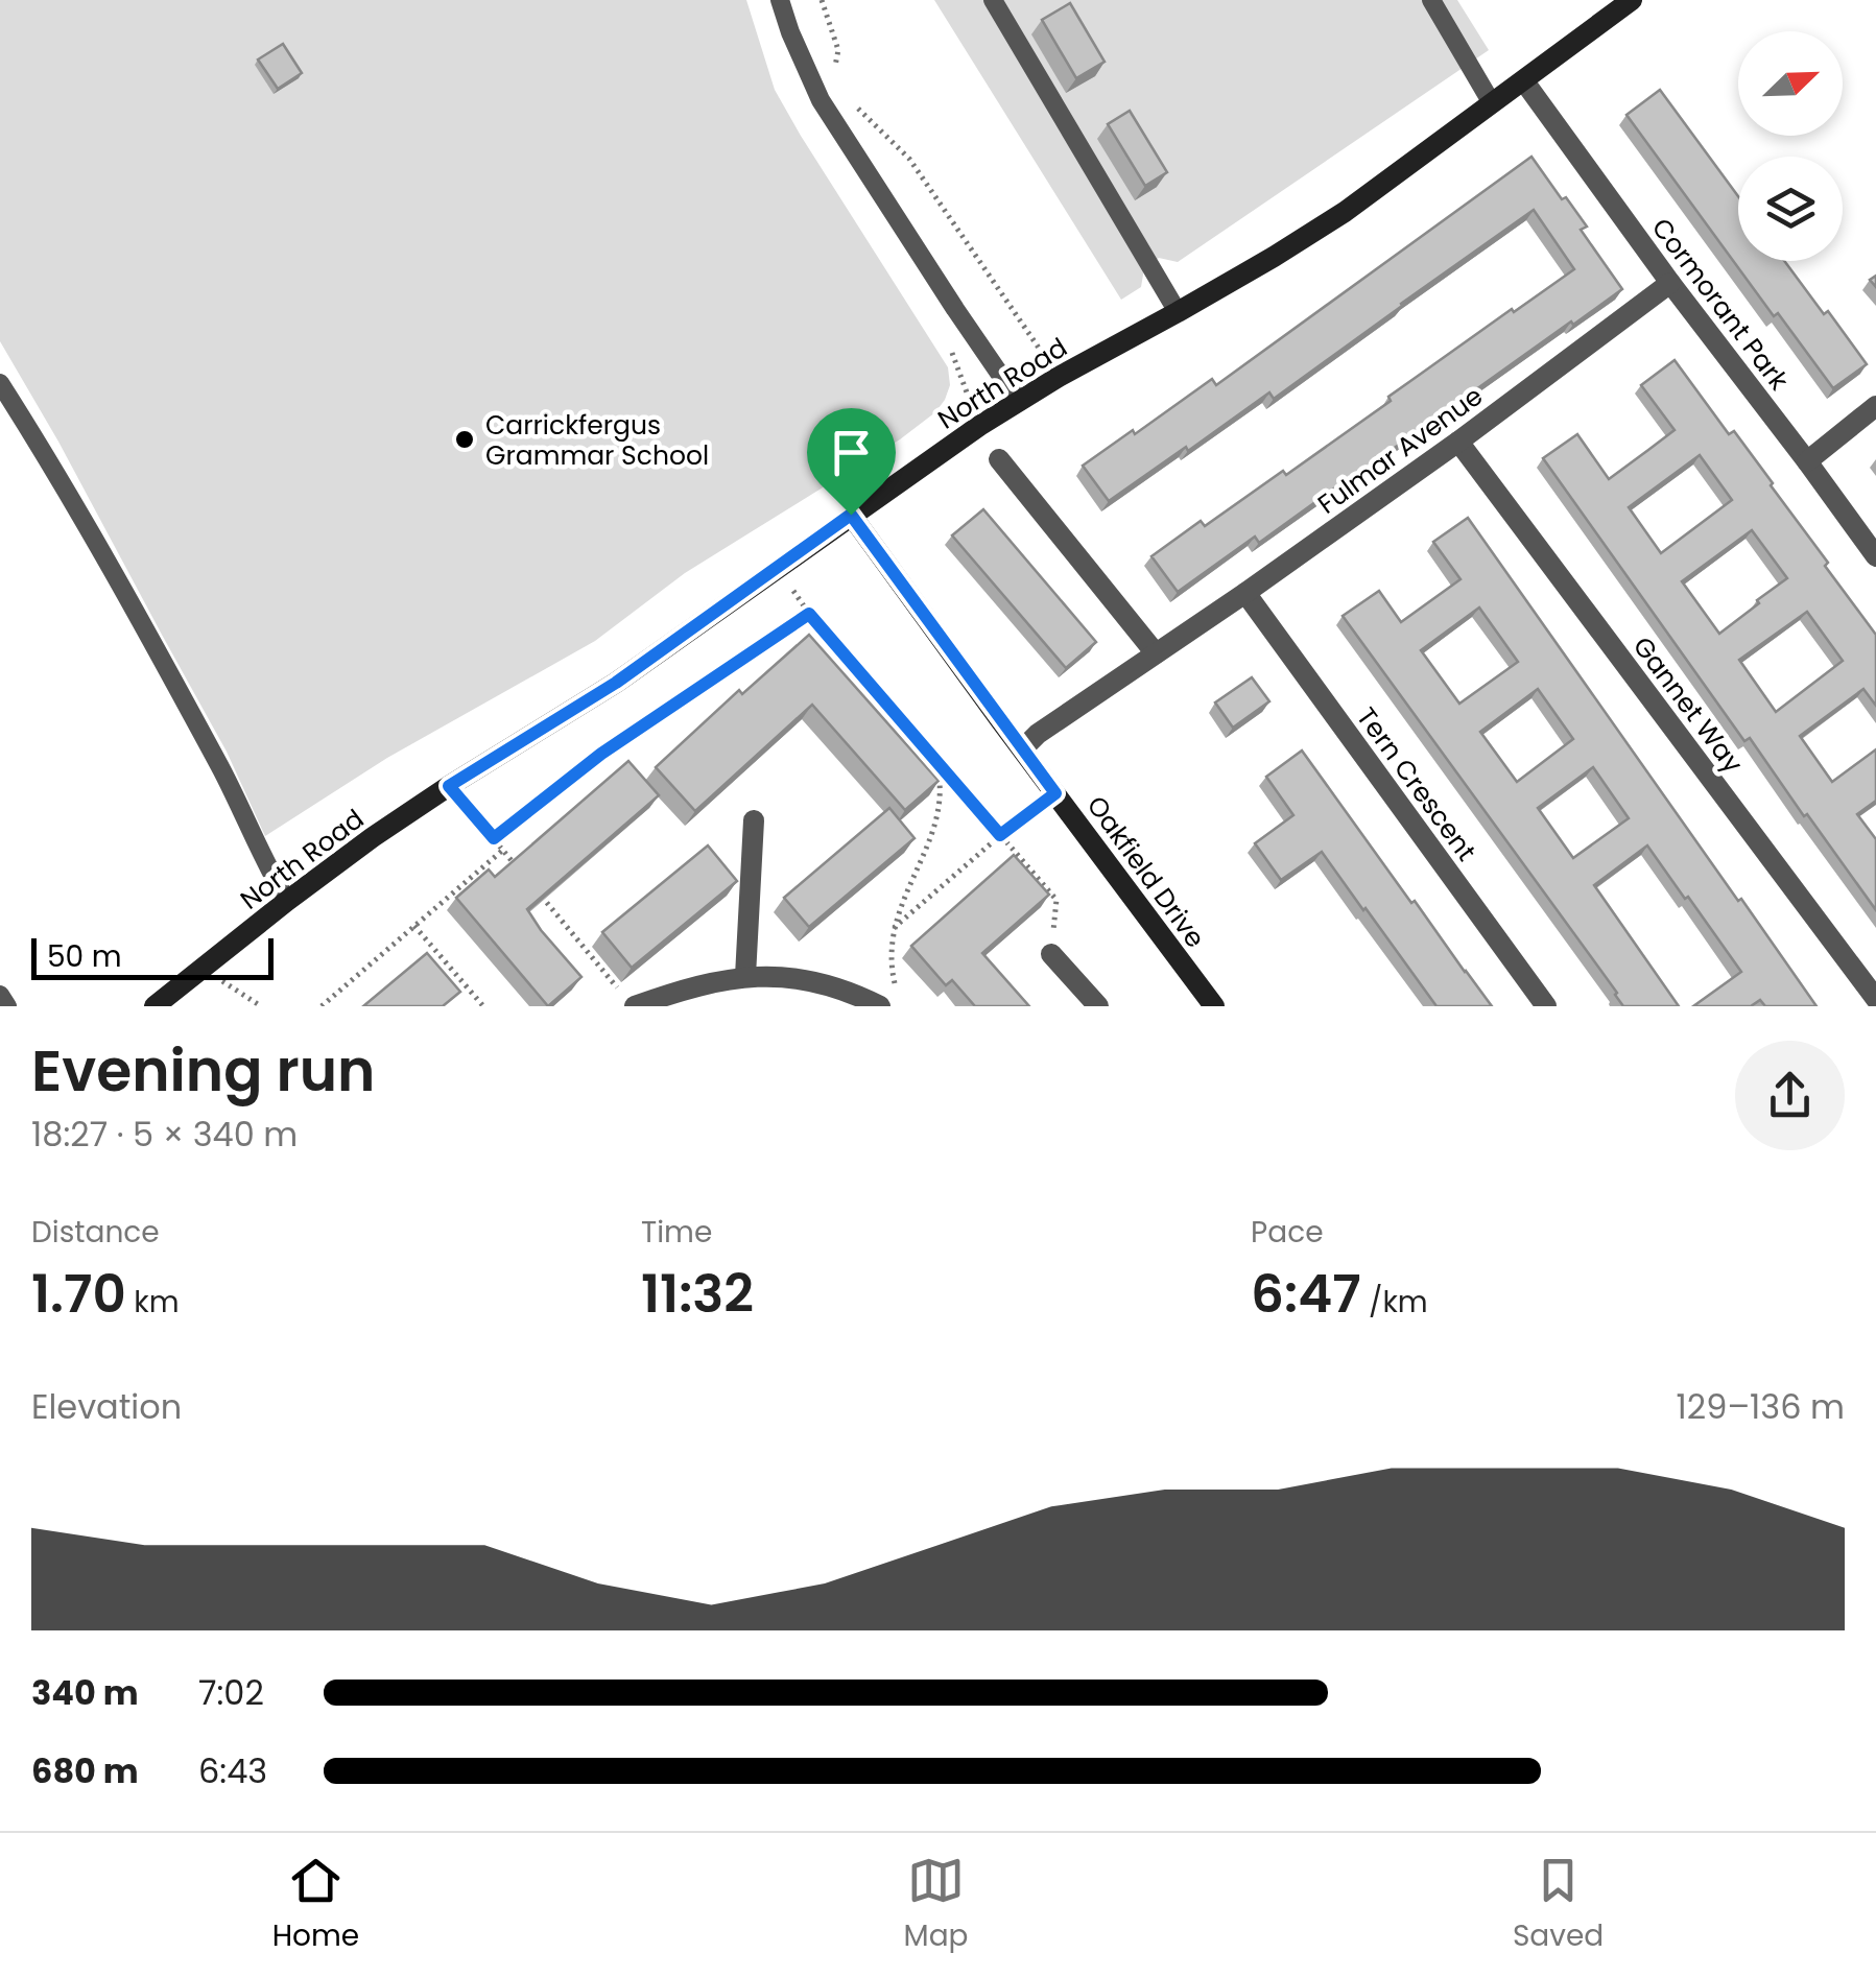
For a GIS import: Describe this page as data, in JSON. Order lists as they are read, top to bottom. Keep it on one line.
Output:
{"streets":{"street":["Cormorant Park","North Road","Fulmar Avenue","Gannet Way","Tern Crescent","Oakfield Drive"]},"crossings":[["Cormorant Park","North Road"],["Cormorant Park","Fulmar Avenue"],["North Road","Oakfield Drive"],["Fulmar Avenue","Gannet Way"],["Fulmar Avenue","Tern Crescent"],["Fulmar Avenue","Oakfield Drive"]],"places":["Carrickfergus Grammar School"],"scale_bar":"50 m","north":"top right","page":{"scale":"50 m","heading":["Evening run","18:27 · 5 × 340 m"],"stats":[["Distance","1.70 km"],["Time","11:32"],["Pace","6:47 /km"]],"chart":["Elevation","129–136 m"],"list":[{"name":"340 m","note":"7:02"},{"name":"680 m","note":"6:43"}],"tabs":["Home","Map","Saved"]}}
